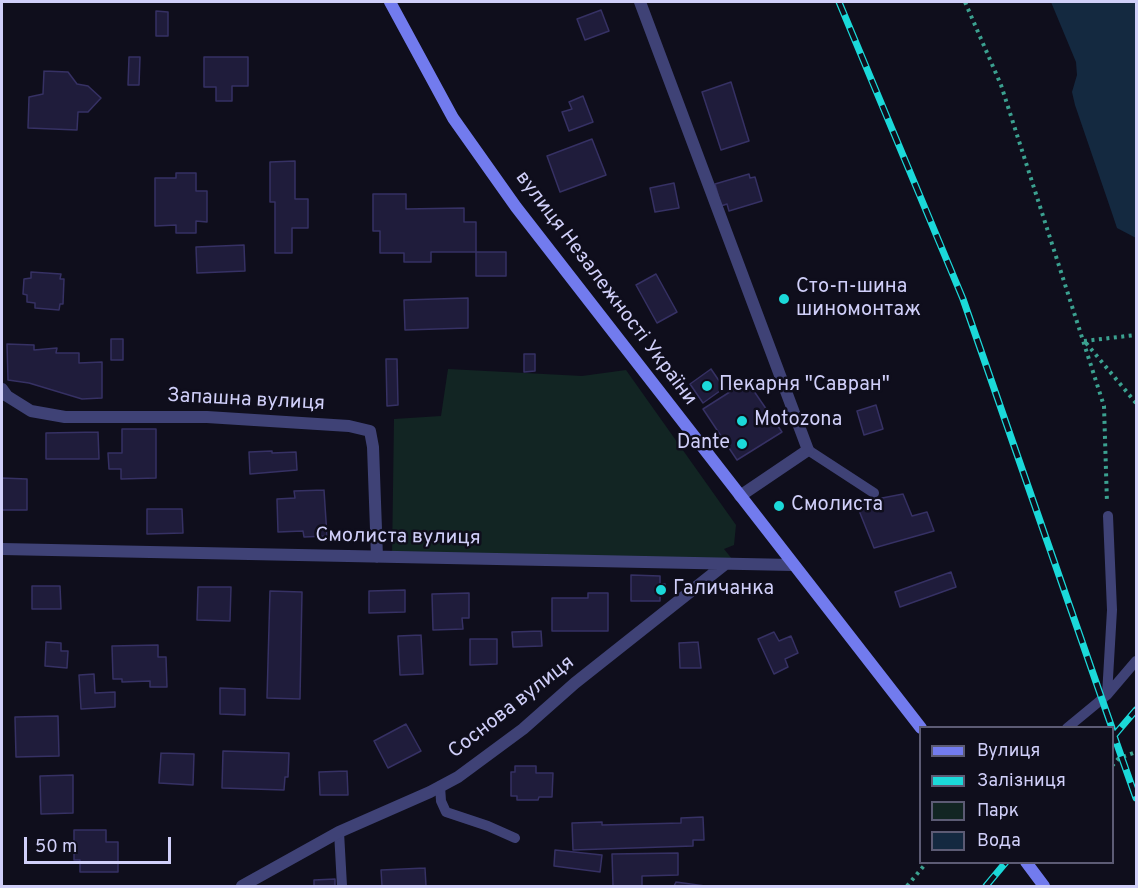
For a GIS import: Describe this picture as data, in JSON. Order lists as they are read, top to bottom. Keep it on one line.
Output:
{"streets":{"main road":["вулиця Незалежності України"],"street":["Запашна вулиця","Смолиста вулиця","Соснова вулиця"]},"crossings":[["вулиця Незалежності України","Смолиста вулиця"],["Запашна вулиця","Смолиста вулиця"],["Смолиста вулиця","Соснова вулиця"]],"places":["Сто-п-шина шиномонтаж","Пекарня \"Савран\"","Motozona","Dante","Смолиста","Галичанка"],"legend":["Вулиця","Залізниця","Парк","Вода"],"scale_bar":"50 m"}
